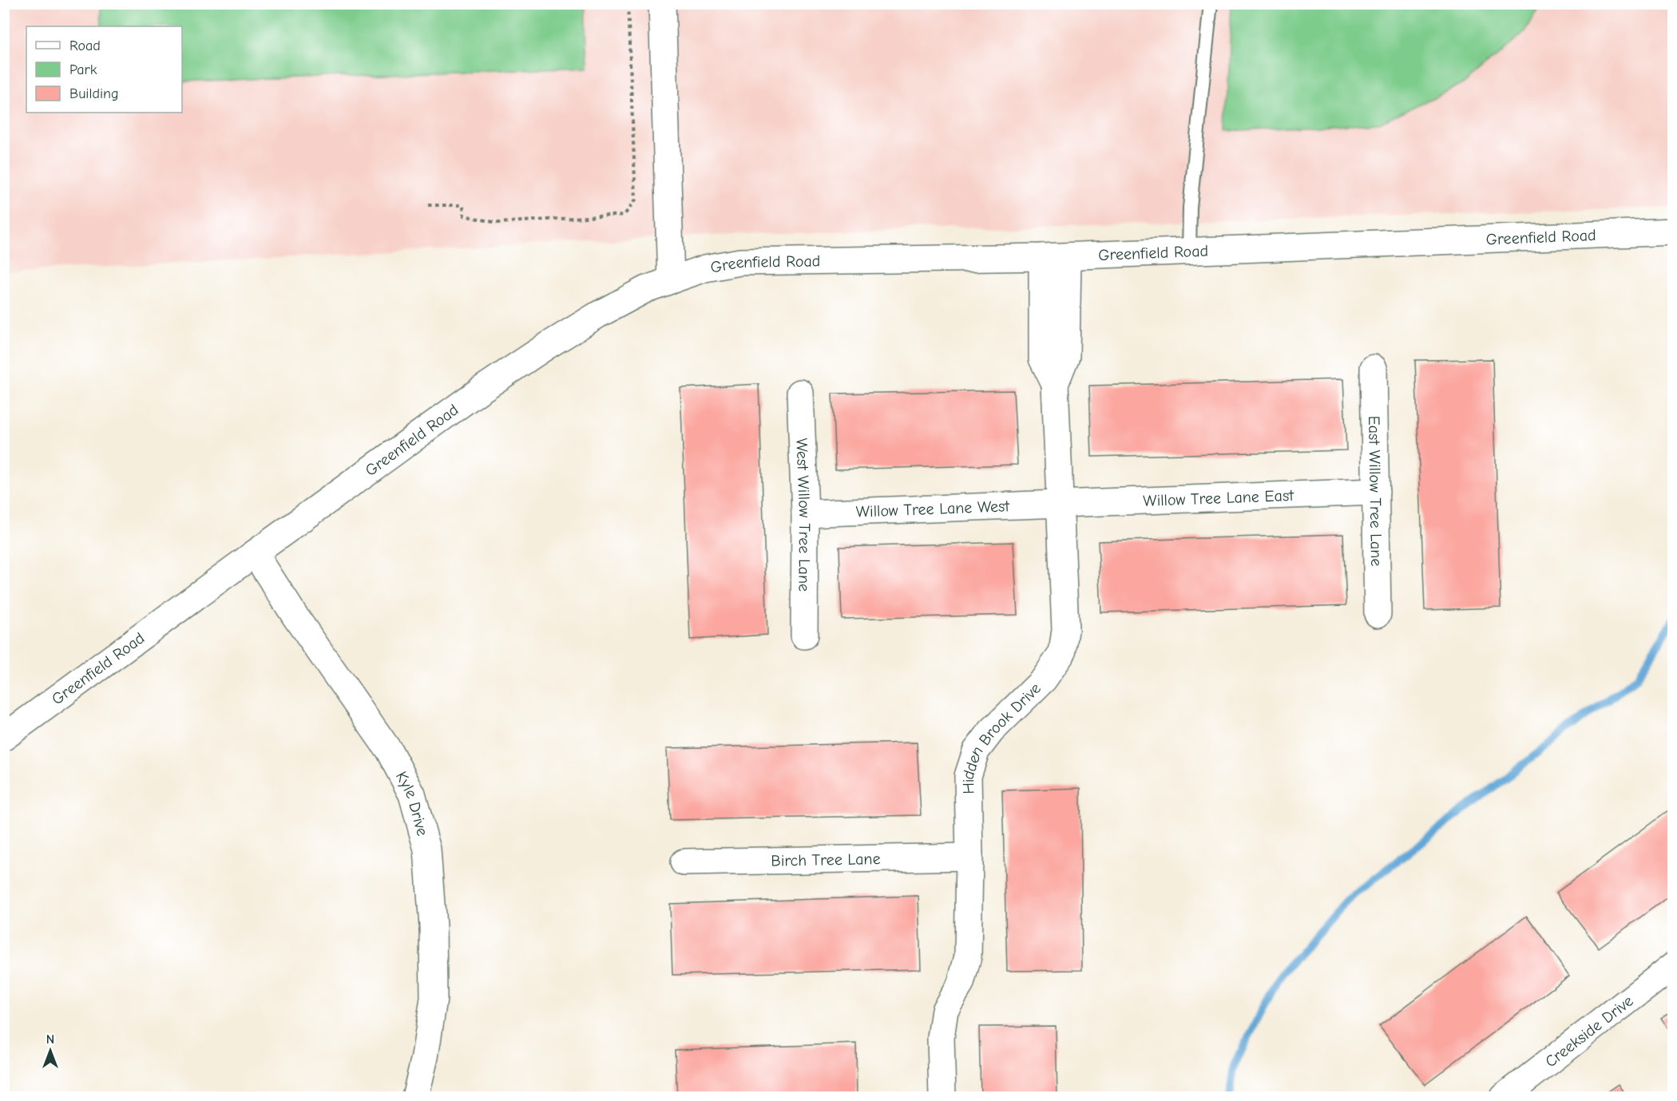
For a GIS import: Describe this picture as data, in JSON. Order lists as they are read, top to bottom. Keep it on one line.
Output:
{"streets":{"street":["Greenfield Road","East Willow Tree Lane","Willow Tree Lane East","Willow Tree Lane West","West Willow Tree Lane","Hidden Brook Drive","Kyle Drive","Birch Tree Lane","Creekside Drive"]},"crossings":[["Greenfield Road","Hidden Brook Drive"],["Greenfield Road","Kyle Drive"],["East Willow Tree Lane","Willow Tree Lane East"],["Willow Tree Lane East","Willow Tree Lane West"],["Willow Tree Lane East","Hidden Brook Drive"],["Willow Tree Lane West","West Willow Tree Lane"],["Willow Tree Lane West","Hidden Brook Drive"],["Hidden Brook Drive","Birch Tree Lane"]],"legend":["Road","Park","Building"],"north":"top"}
